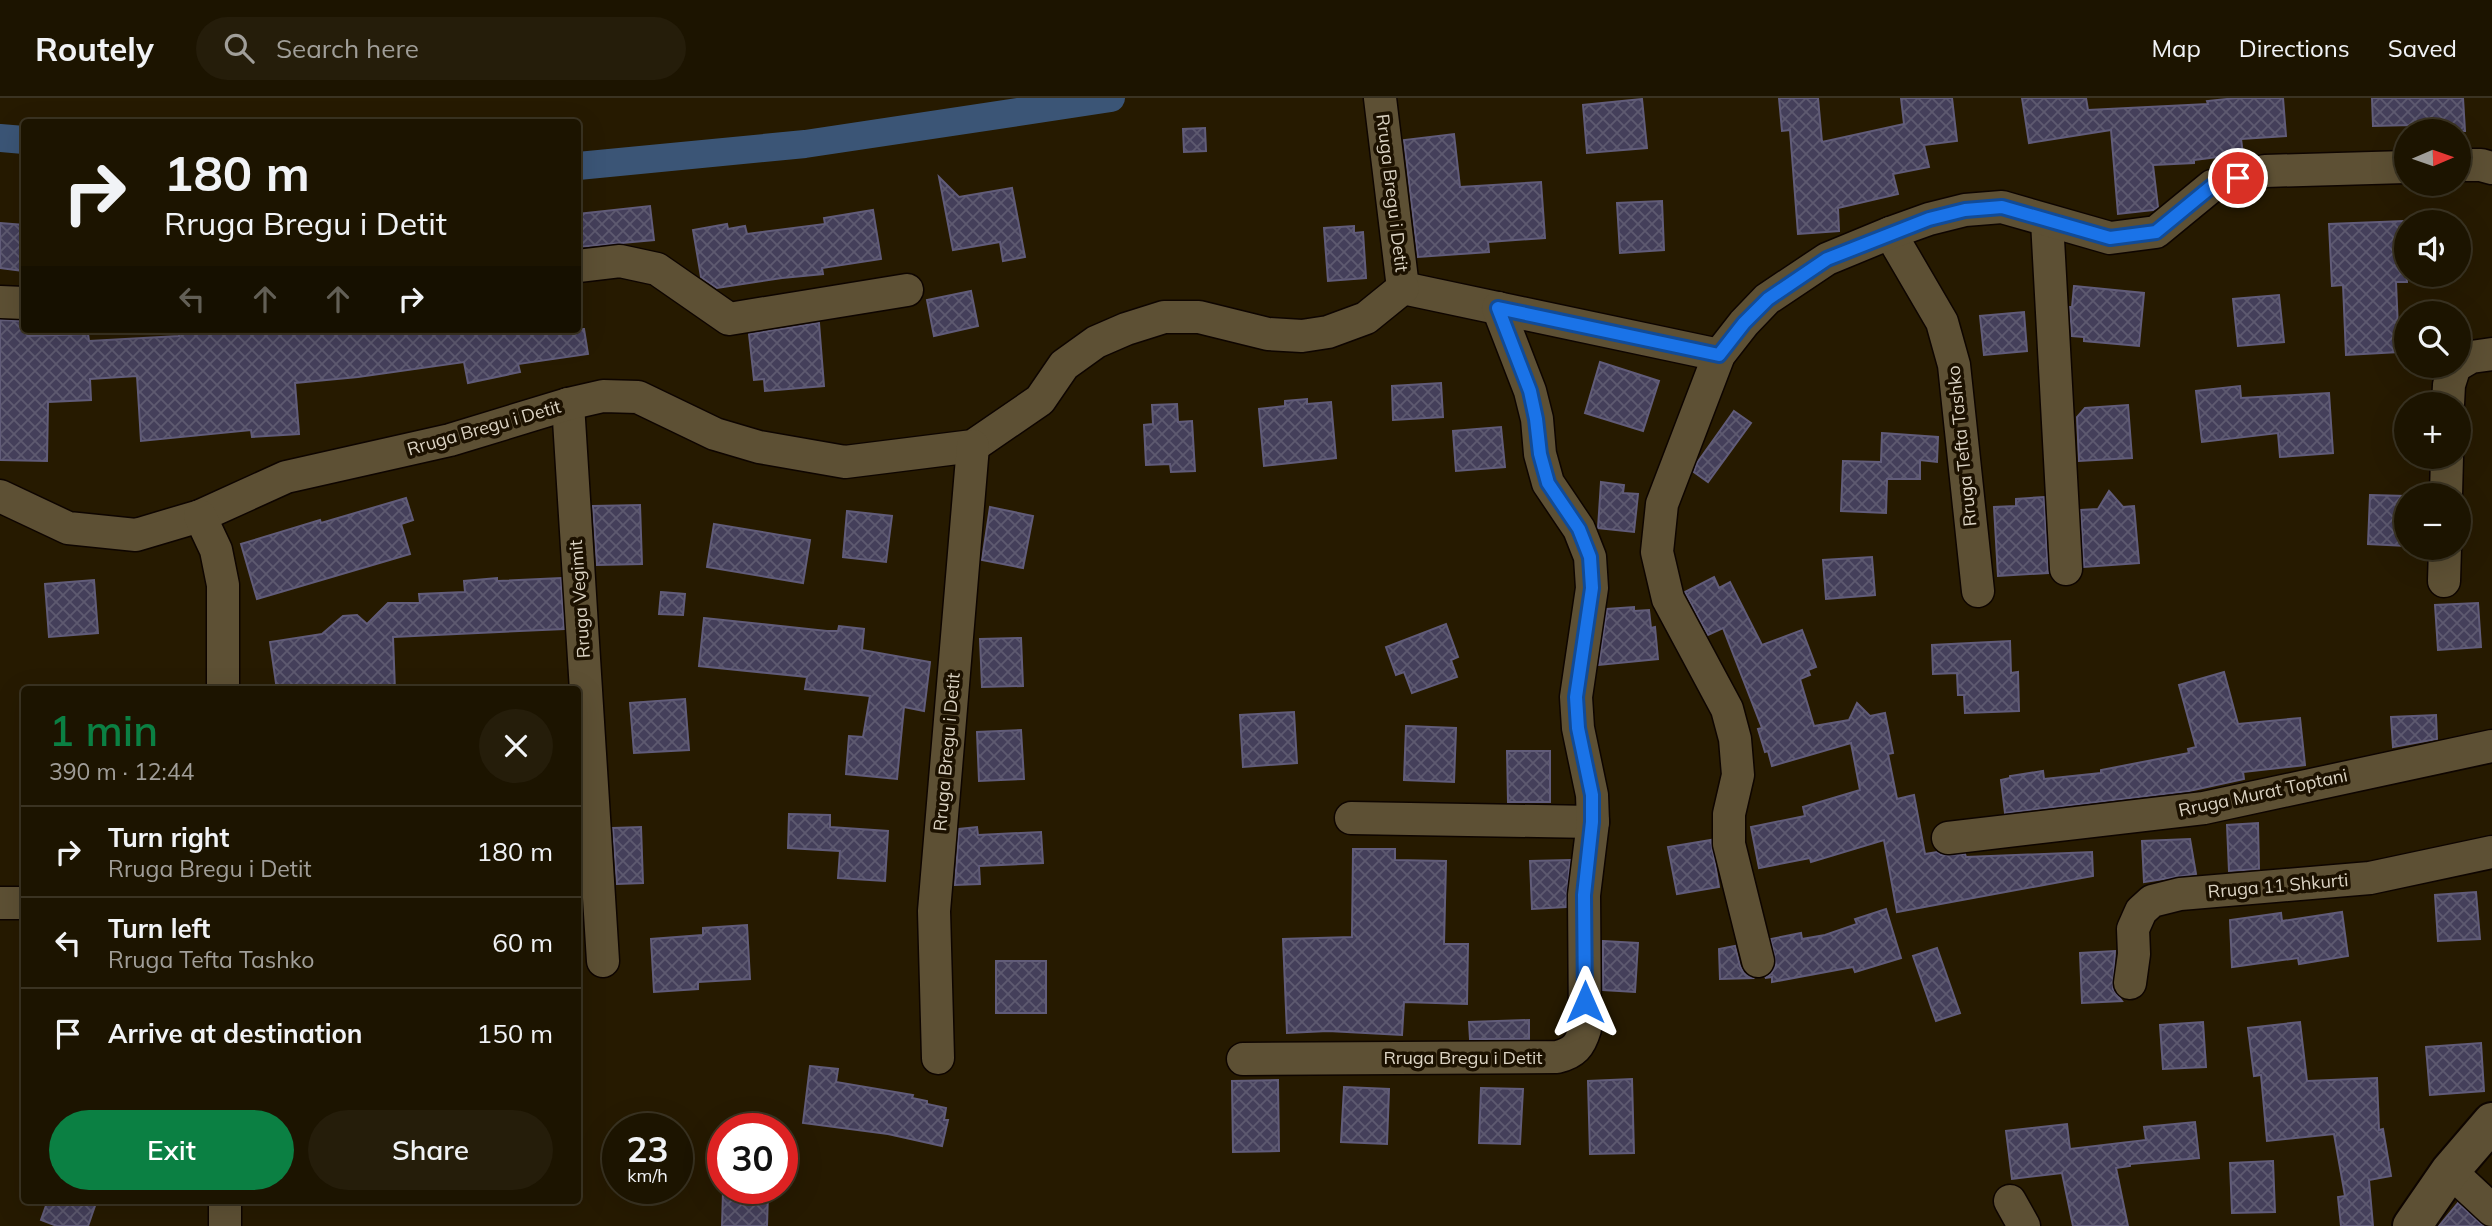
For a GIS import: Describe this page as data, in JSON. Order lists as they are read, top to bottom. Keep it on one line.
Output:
{"streets":{"street":["Rruga Bregu i Detit","Rruga Tefta Tashko","Rruga Vegimit","Rruga Murat Toptani","Rruga 11 Shkurti"]},"crossings":[["Rruga Bregu i Detit","Rruga Vegimit"]],"north":"right","page":{"header":"Routely","search":"Search here","nav":["Map","Directions","Saved"],"map_buttons":["+","−"],"turn":["180 m","Rruga Bregu i Detit"],"heading":["1 min","390 m · 12:44"],"list":[{"name":"Turn right","note":"Rruga Bregu i Detit","value":"180 m"},{"name":"Turn left","note":"Rruga Tefta Tashko","value":"60 m"},{"name":"Arrive at destination","value":"150 m"}],"buttons":["Exit","Share"],"speed":"23 km/h","limit":"30"}}
